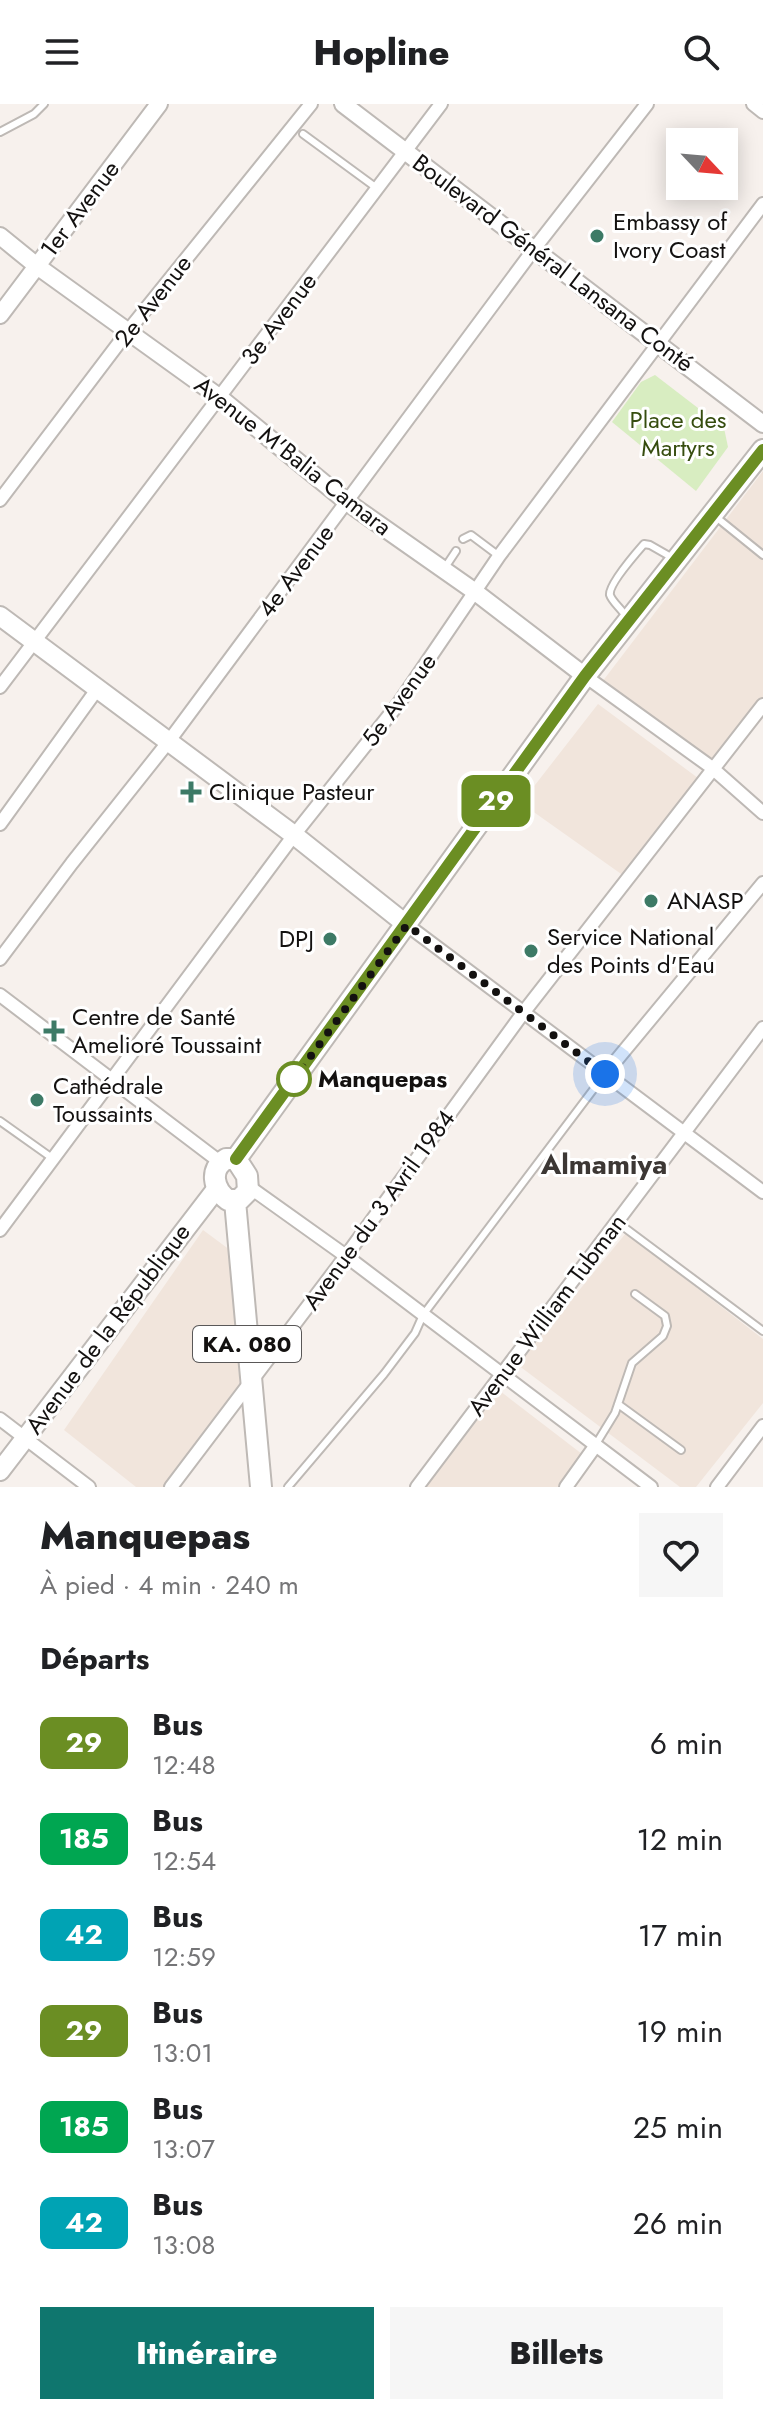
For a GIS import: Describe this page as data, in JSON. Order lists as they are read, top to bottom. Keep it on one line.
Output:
{"streets":{"main road":["Avenue de la République","KA. 080"],"street":["1er Avenue","Boulevard Général Lansana Conté","2e Avenue","3e Avenue","Avenue M'Balia Camara","4e Avenue","5e Avenue","Avenue du 3 Avril 1984","Avenue William Tubman"]},"crossings":[["1er Avenue","Avenue M'Balia Camara"],["Boulevard Général Lansana Conté","3e Avenue"],["Boulevard Général Lansana Conté","4e Avenue"],["Boulevard Général Lansana Conté","5e Avenue"],["2e Avenue","Avenue M'Balia Camara"],["3e Avenue","Avenue M'Balia Camara"],["Avenue M'Balia Camara","4e Avenue"],["Avenue M'Balia Camara","5e Avenue"],["Avenue du 3 Avril 1984","KA. 080"],["Avenue de la République","KA. 080"]],"districts":["Almamiya"],"parks":["Place des Martyrs"],"places":{"other":["Embassy of Ivory Coast","ANASP","DPJ","Service National des Points d'Eau","Manquepas","Cathédrale Toussaints"],"health":["Clinique Pasteur","Centre de Santé Amelioré Toussaint"]},"lines":["bus line 29"],"north":"bottom right","page":{"header":"Hopline","on_map":"29","heading":[["Manquepas","À pied · 4 min · 240 m"],"Départs"],"list":[{"mark":"29","name":"Bus","note":"12:48","value":"6 min"},{"mark":"185","name":"Bus","note":"12:54","value":"12 min"},{"mark":"42","name":"Bus","note":"12:59","value":"17 min"},{"mark":"29","name":"Bus","note":"13:01","value":"19 min"},{"mark":"185","name":"Bus","note":"13:07","value":"25 min"},{"mark":"42","name":"Bus","note":"13:08","value":"26 min"}],"buttons":["Itinéraire","Billets"]}}
